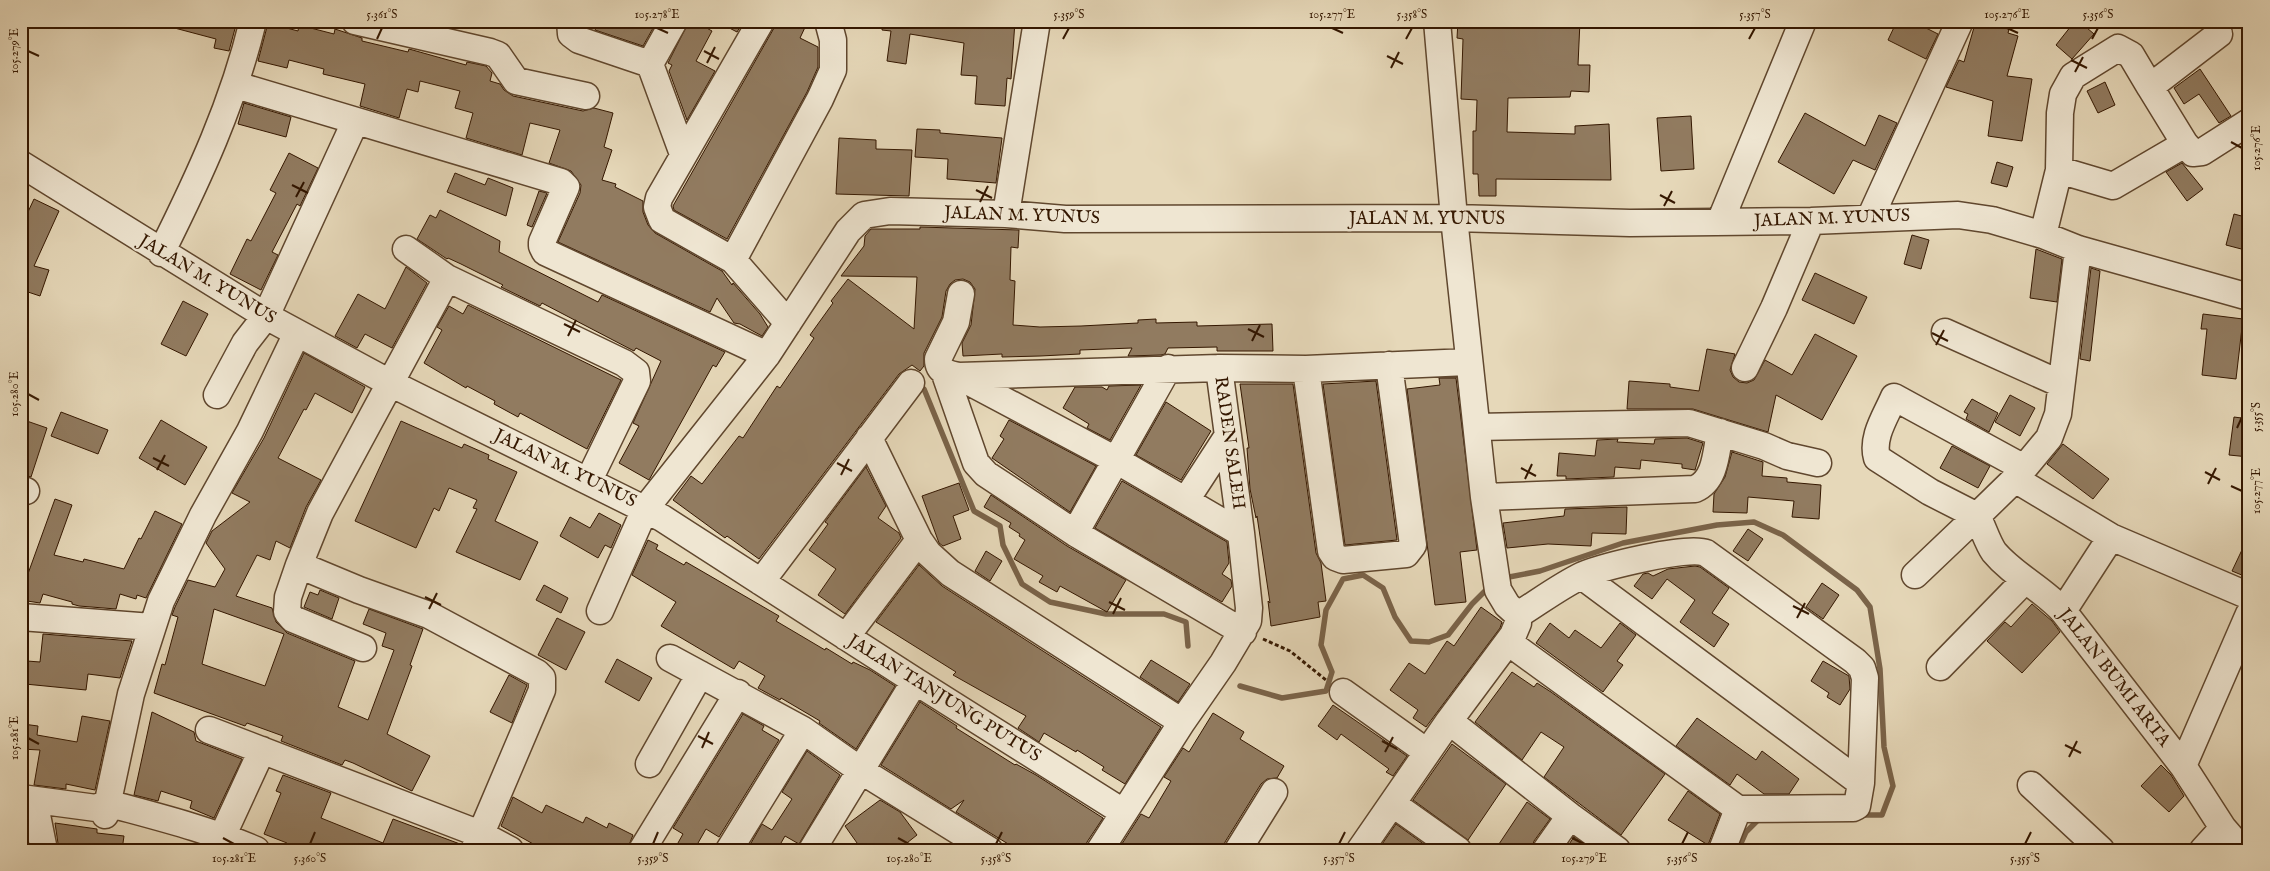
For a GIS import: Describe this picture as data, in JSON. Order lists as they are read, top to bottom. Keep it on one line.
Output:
{"streets":{"street":["JALAN M. YUNUS","RADEN SALEH","JALAN BUMI ARTA","JALAN TANJUNG PUTUS"]},"crossings":[["JALAN M. YUNUS","JALAN TANJUNG PUTUS"]],"coordinates":["5.361°S","105.278°E","5.359°S","105.277°E","5.358°S","5.357°S","105.276°E","5.356°S","105.279°E","105.280°E","5.355°S","105.281°E","5.360°S"]}
